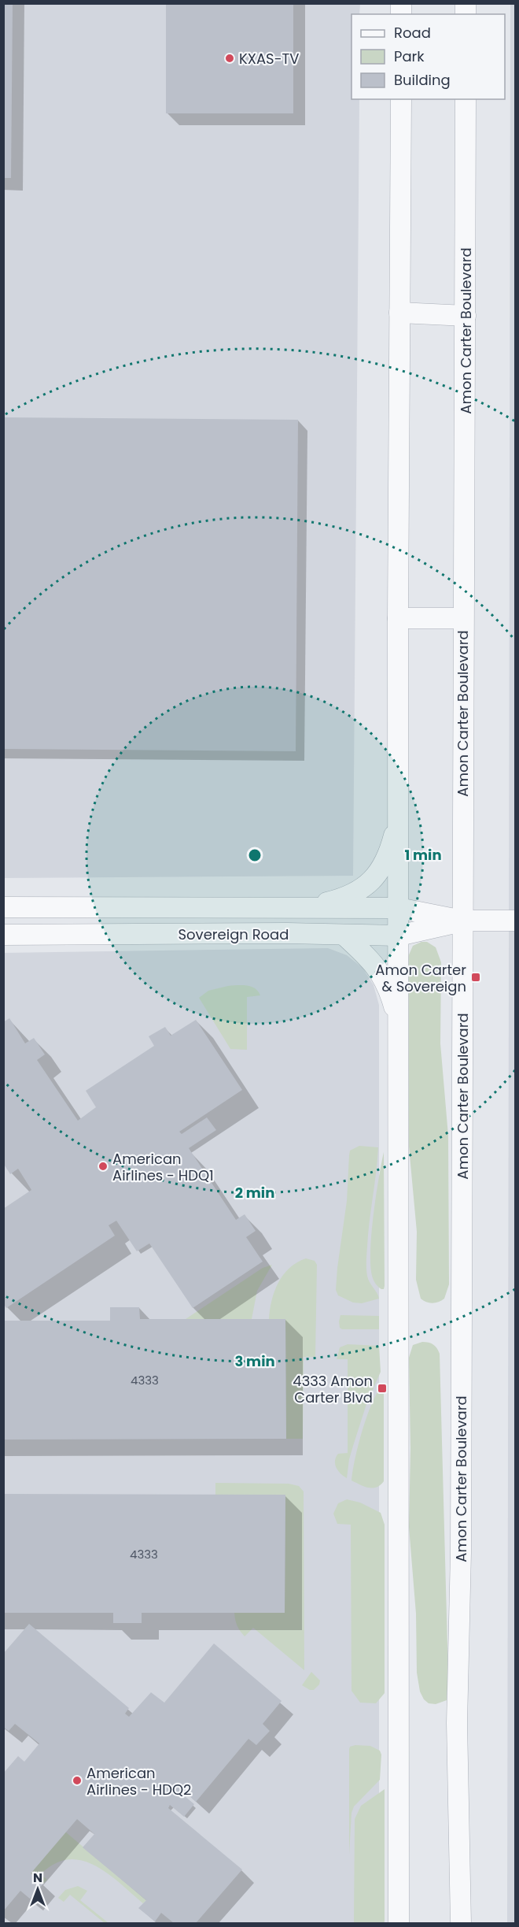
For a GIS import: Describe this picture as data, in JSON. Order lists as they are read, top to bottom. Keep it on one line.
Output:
{"streets":{"street":["Amon Carter Boulevard","Sovereign Road"]},"crossings":[["Amon Carter Boulevard","Sovereign Road"]],"places":{"other":["KXAS-TV","American Airlines - HDQ1","American Airlines - HDQ2"],"transit":["Amon Carter & Sovereign","4333 Amon Carter Blvd"]},"house_numbers":["4333","4333"],"legend":["Road","Park","Building"],"north":"top","rings":["1 min","2 min","3 min"]}
